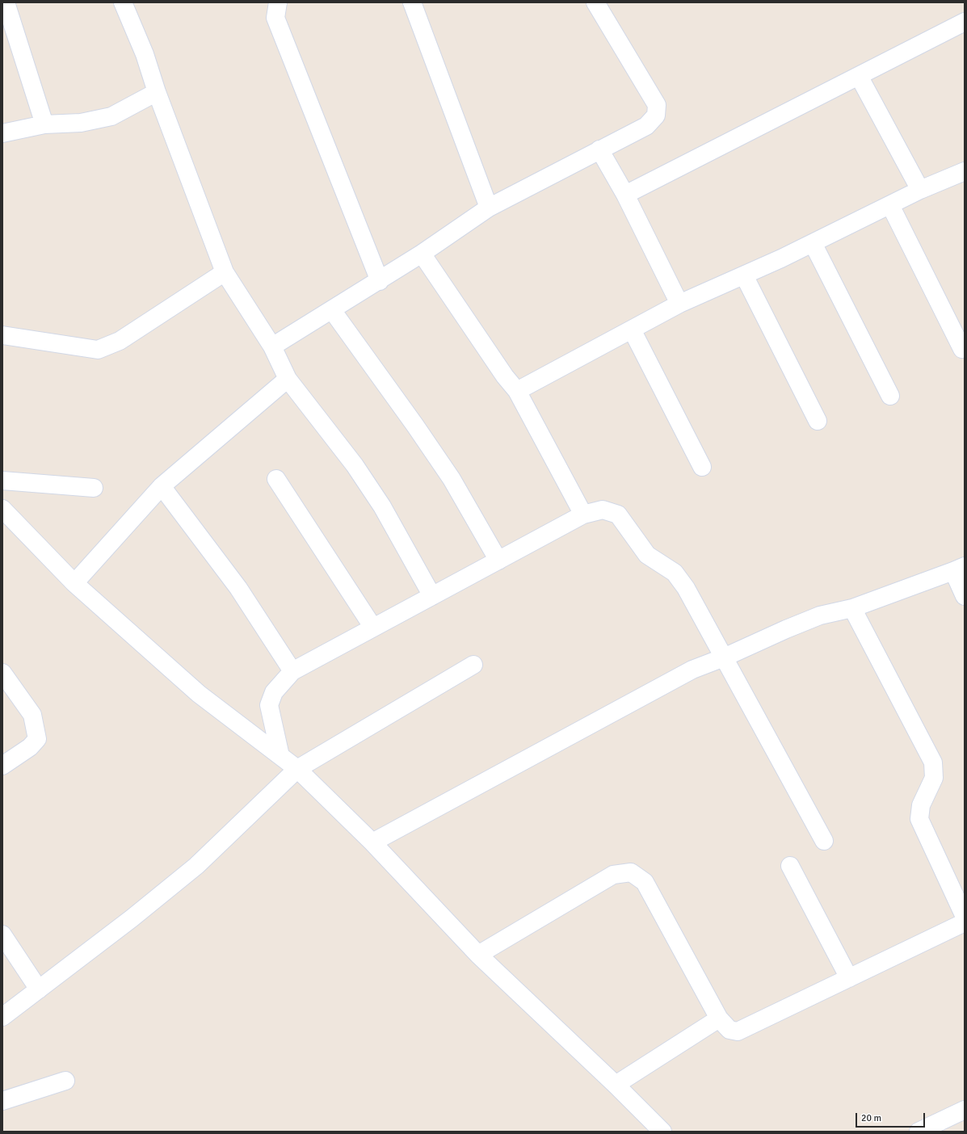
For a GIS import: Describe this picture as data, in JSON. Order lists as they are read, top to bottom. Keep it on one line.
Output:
{"scale_bar":"20 m"}
